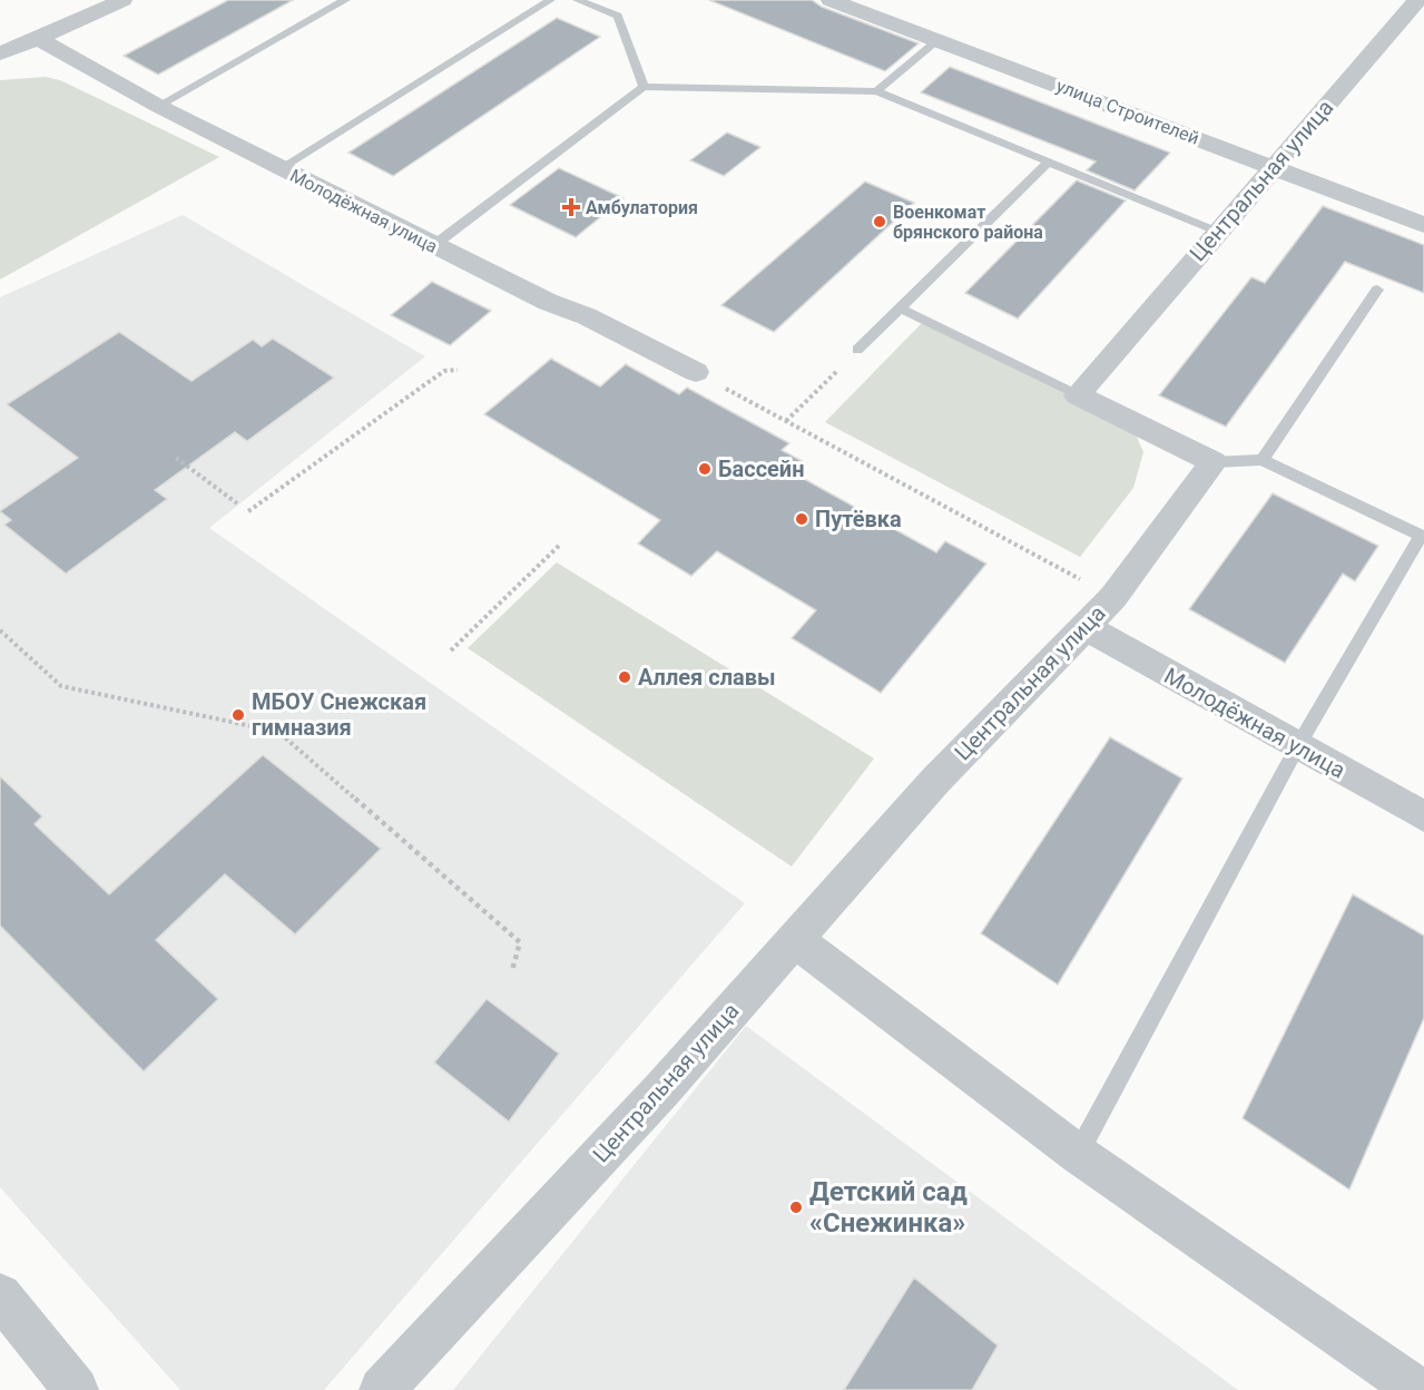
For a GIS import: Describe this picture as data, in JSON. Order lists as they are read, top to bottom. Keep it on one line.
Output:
{"streets":{"street":["улица Строителей","Центральная улица","Молодёжная улица"]},"crossings":[["улица Строителей","Центральная улица"],["Центральная улица","Молодёжная улица"]],"places":{"health":["Амбулатория"],"other":["Военкомат брянского района","Бассейн","Путёвка","Аллея славы","МБОУ Снежская гимназия","Детский сад «Снежинка»"]}}
